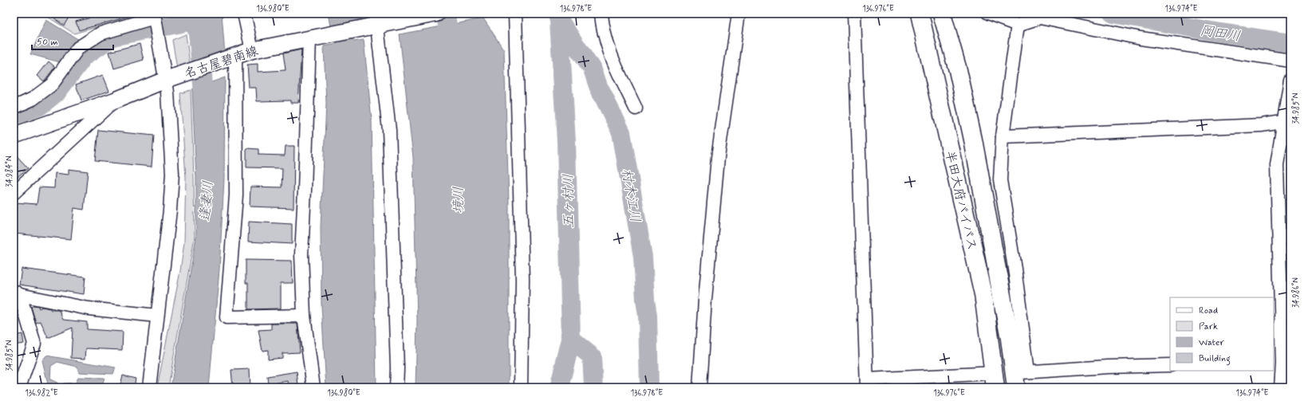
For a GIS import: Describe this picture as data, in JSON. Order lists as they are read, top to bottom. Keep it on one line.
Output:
{"streets":{"highway":["半田大府パイパス"],"main road":["名古屋碧南線"]},"water":["岡田川","村木江川","境川","逢妻川","五ヶ村川"],"legend":["Road","Park","Water","Building"],"scale_bar":"50 m","coordinates":["136.980°E","136.978°E","136.976°E","136.974°E","34.985°N","34.984°N","34.986°N","136.982°E"]}
